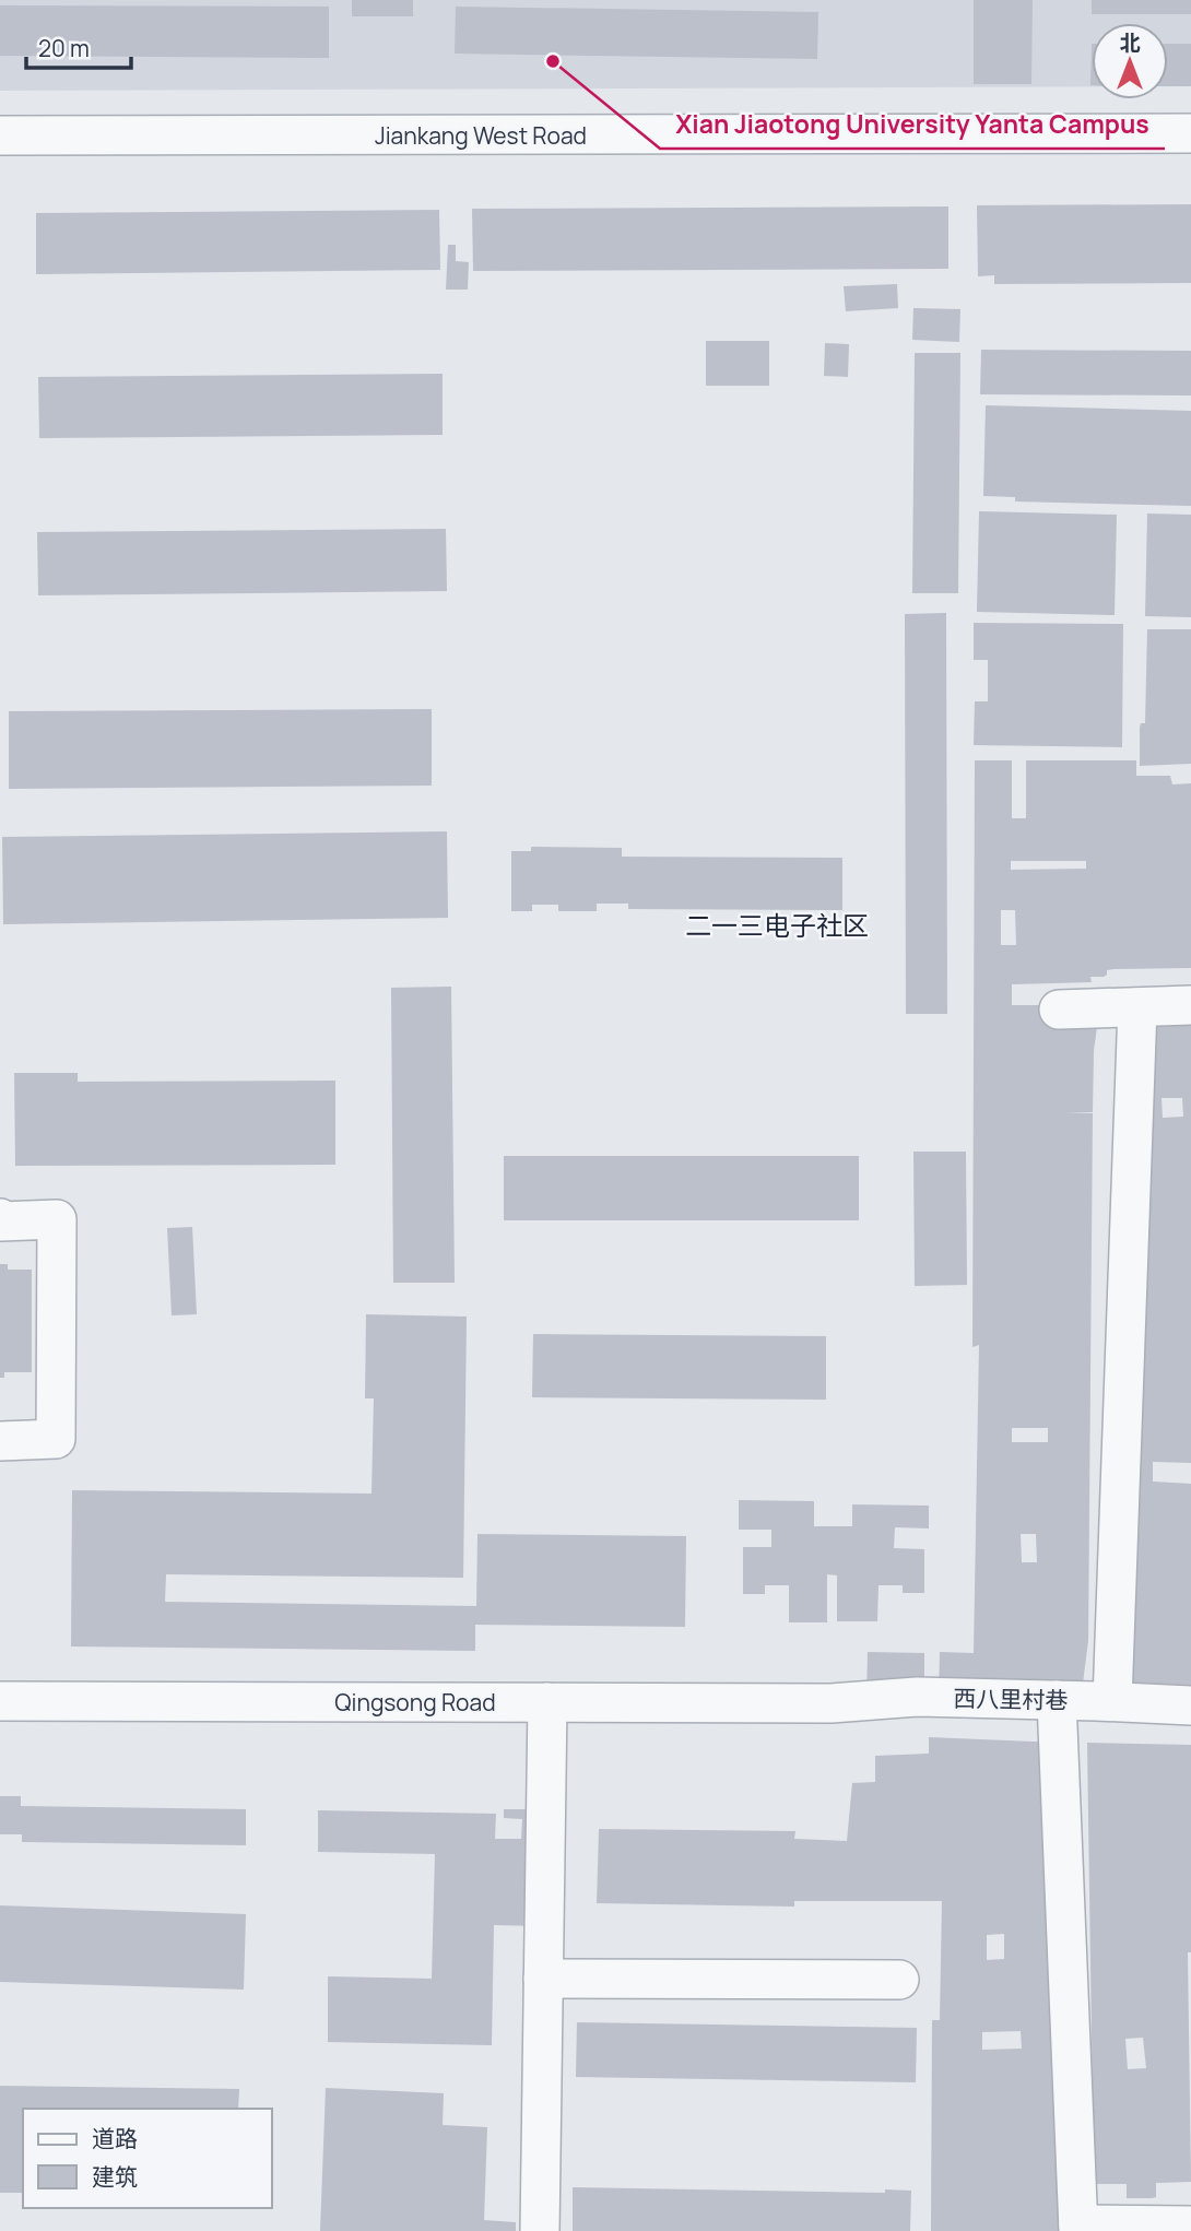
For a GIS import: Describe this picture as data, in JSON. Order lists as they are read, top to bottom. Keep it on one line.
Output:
{"streets":{"street":["Jiankang West Road","西八里村巷","Qingsong Road"]},"crossings":[["西八里村巷","Qingsong Road"]],"districts":["二一三电子社区"],"places":["Xian Jiaotong University Yanta Campus"],"legend":["道路","建筑"],"scale_bar":"20 m","north":"top"}
